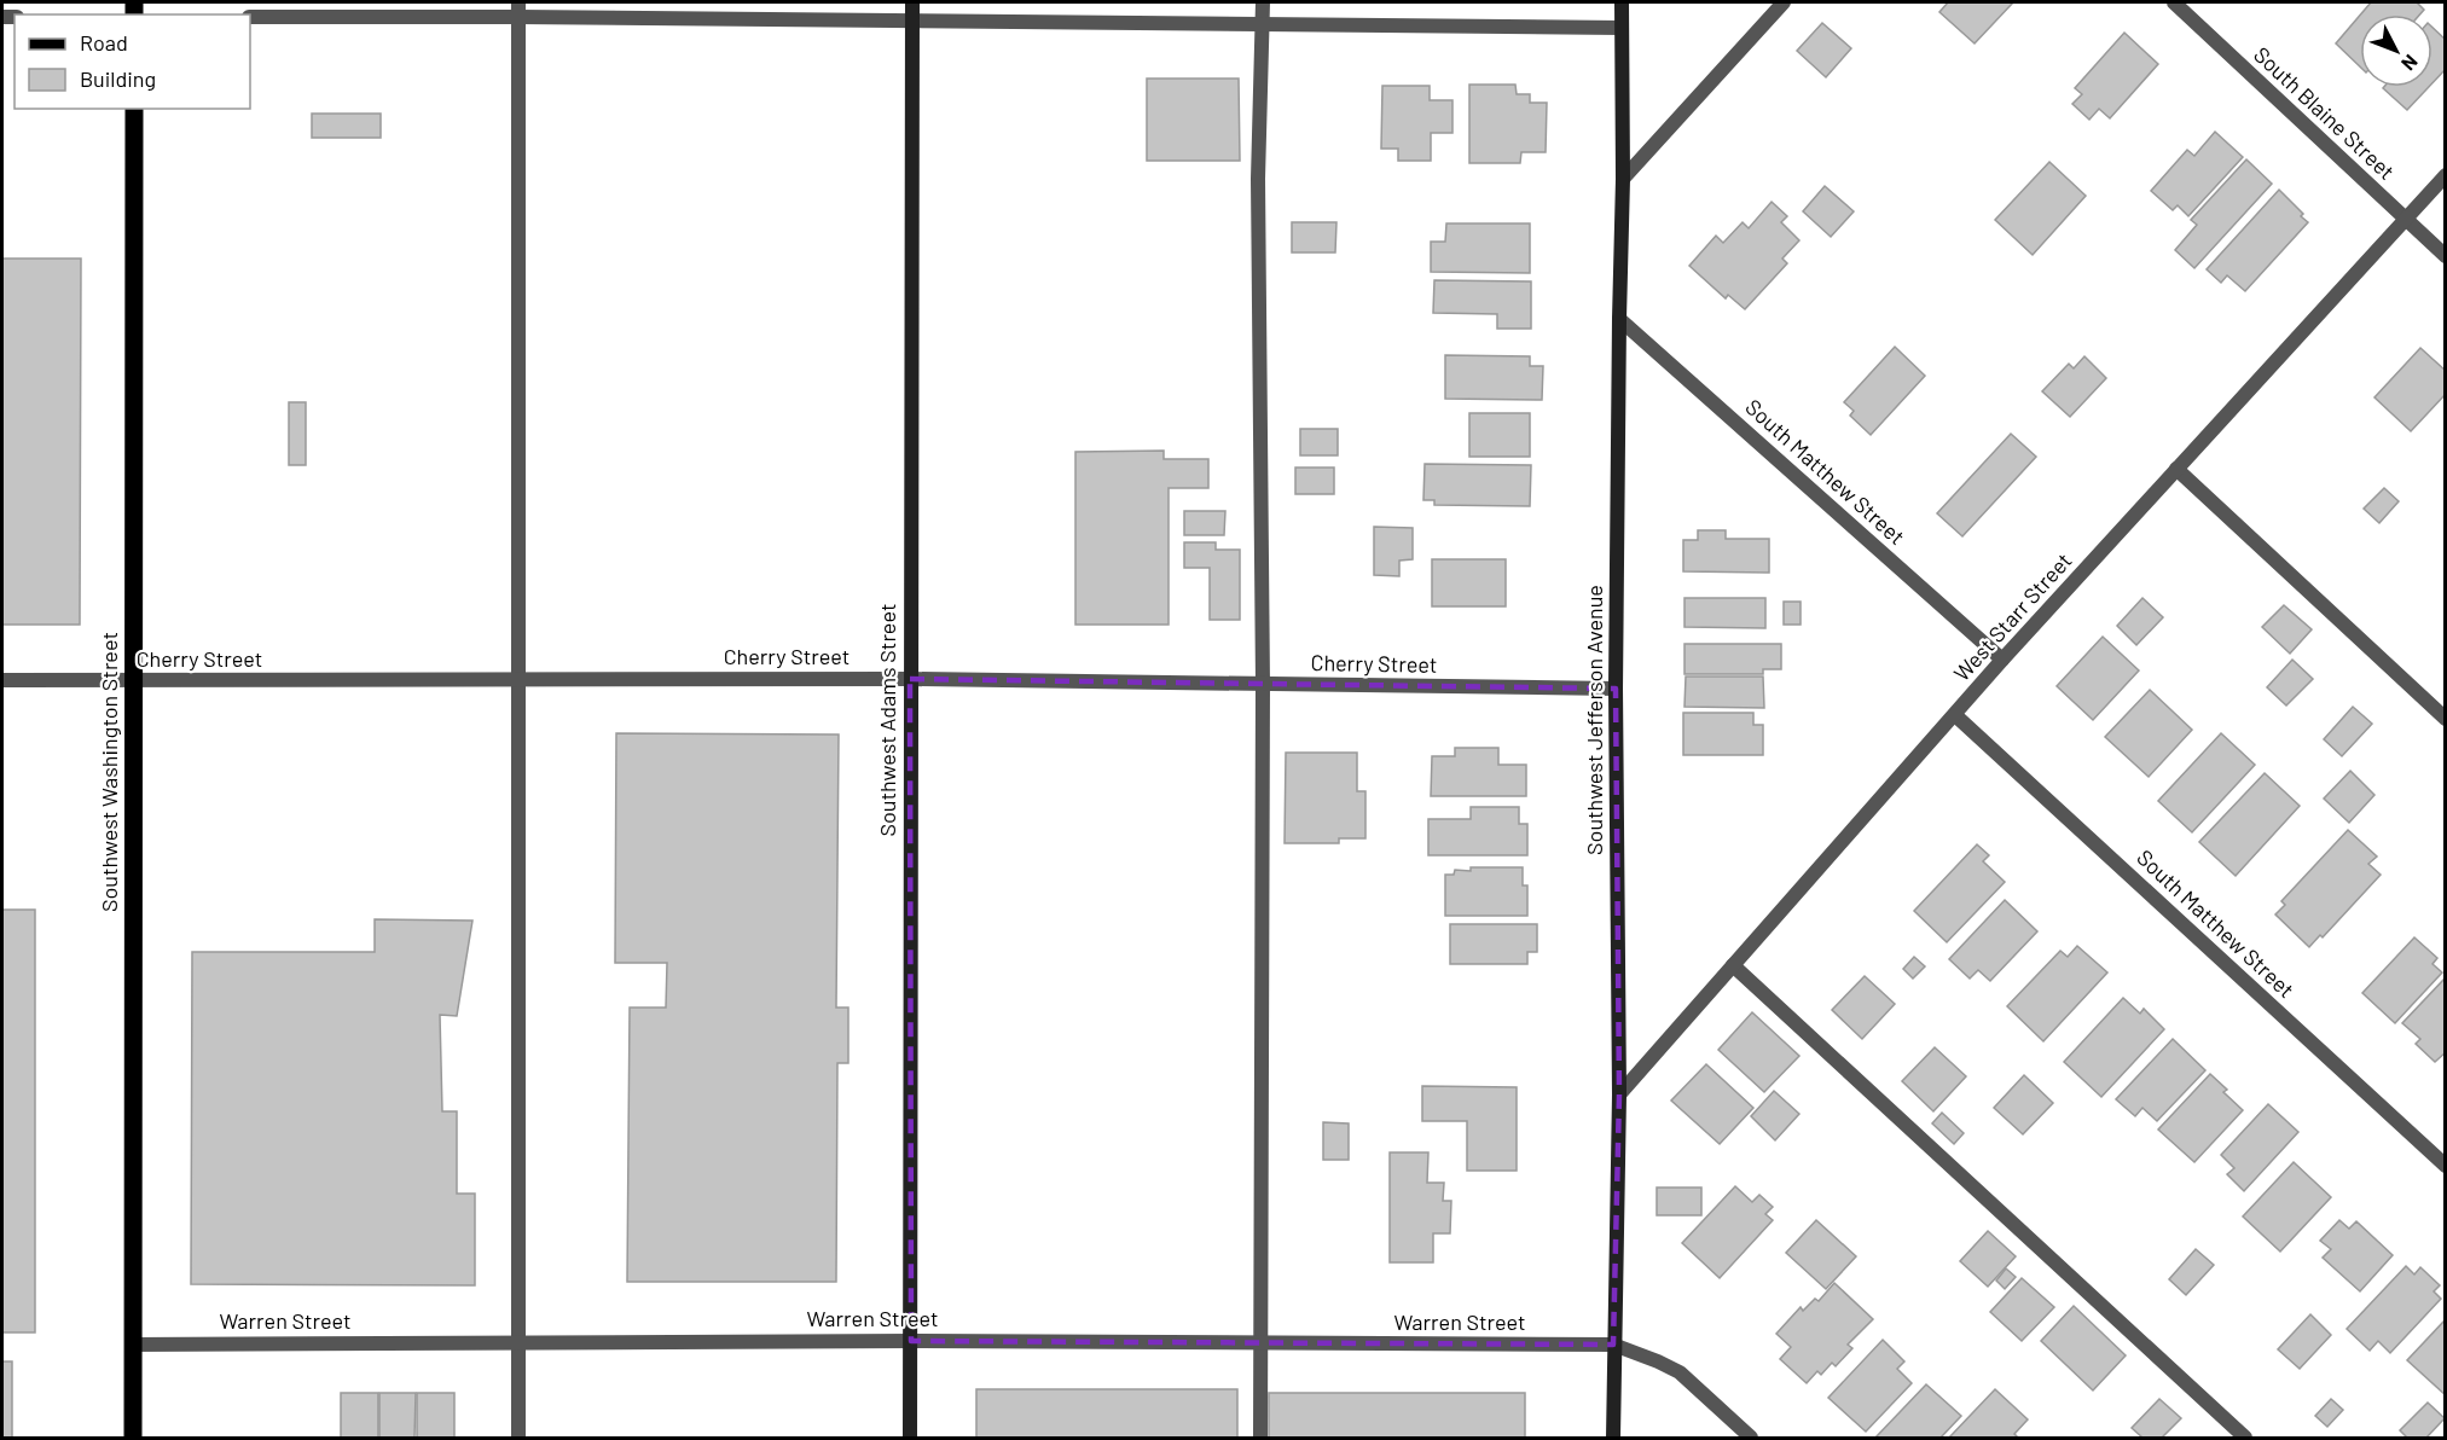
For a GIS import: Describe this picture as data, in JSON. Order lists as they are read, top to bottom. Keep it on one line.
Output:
{"streets":{"main road":["Southwest Adams Street","Southwest Jefferson Avenue","Southwest Washington Street"],"street":["South Blaine Street","South Matthew Street","West Starr Street","Cherry Street","Warren Street"]},"crossings":[["South Blaine Street","West Starr Street"],["South Matthew Street","West Starr Street"],["South Matthew Street","Southwest Jefferson Avenue"],["West Starr Street","Southwest Jefferson Avenue"],["Cherry Street","Southwest Adams Street"],["Cherry Street","Southwest Jefferson Avenue"],["Cherry Street","Southwest Washington Street"],["Southwest Adams Street","Warren Street"],["Southwest Jefferson Avenue","Warren Street"],["Southwest Washington Street","Warren Street"]],"legend":["Road","Building"],"north":"bottom right"}
